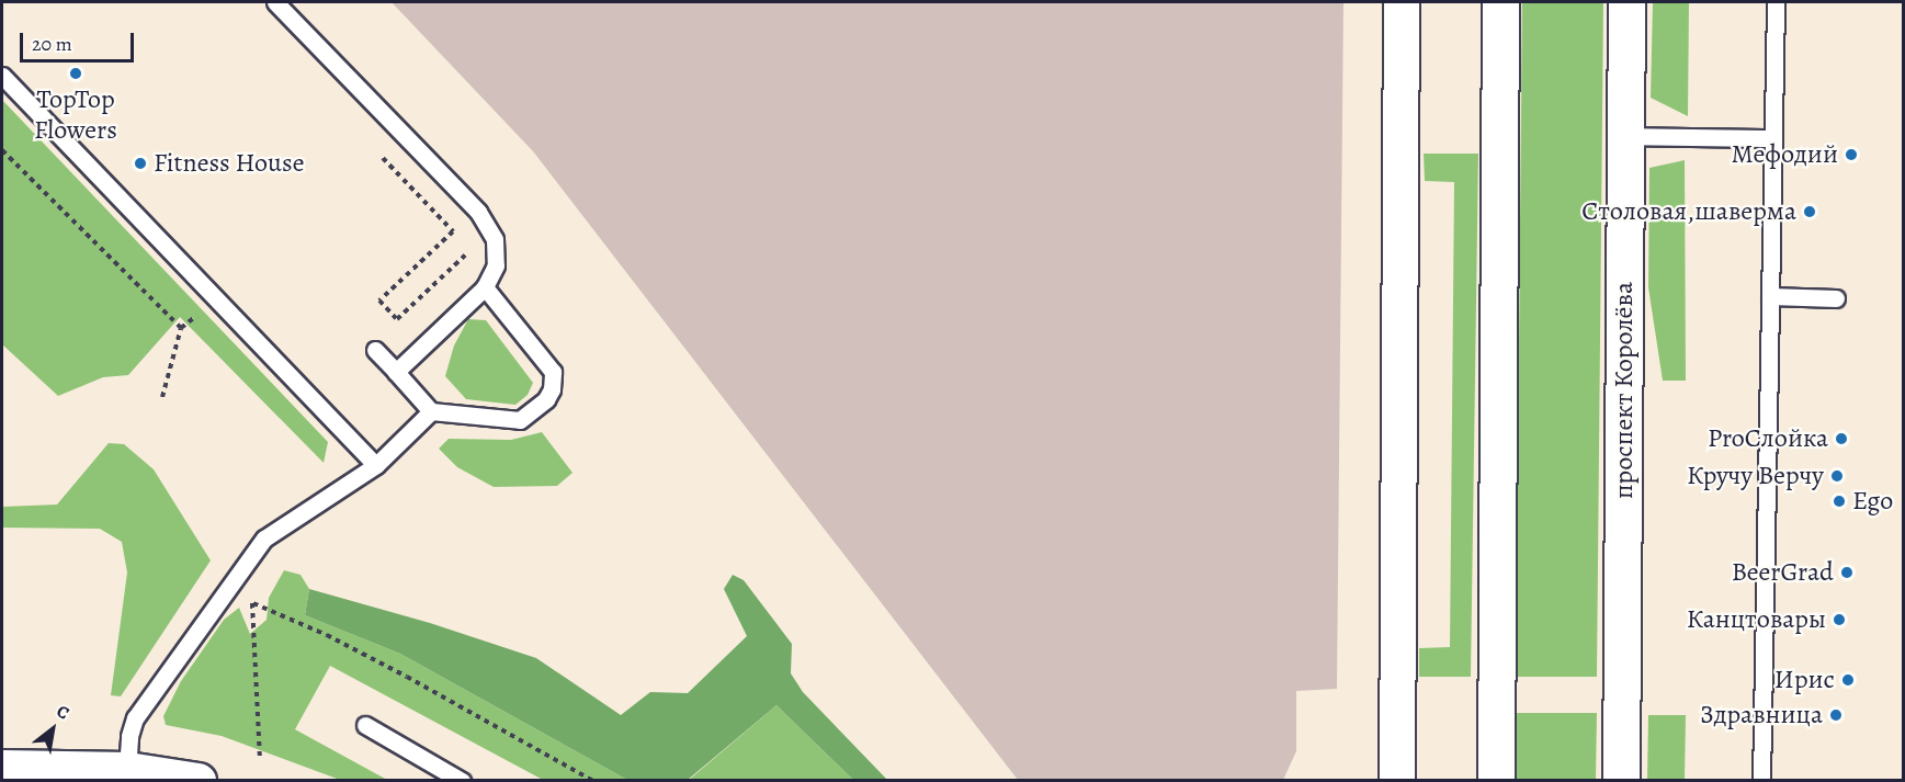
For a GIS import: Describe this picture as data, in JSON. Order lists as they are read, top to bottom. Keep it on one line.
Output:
{"streets":{"street":["проспект Королёва"]},"places":["TopTop Flowers","Мефодий","Fitness House","Столовая,шаверма","ProСлойка","Кручу Верчу","Ego","BeerGrad","Канцтовары","Ирис","Здравница"],"scale_bar":"20 m","north":"top right"}
